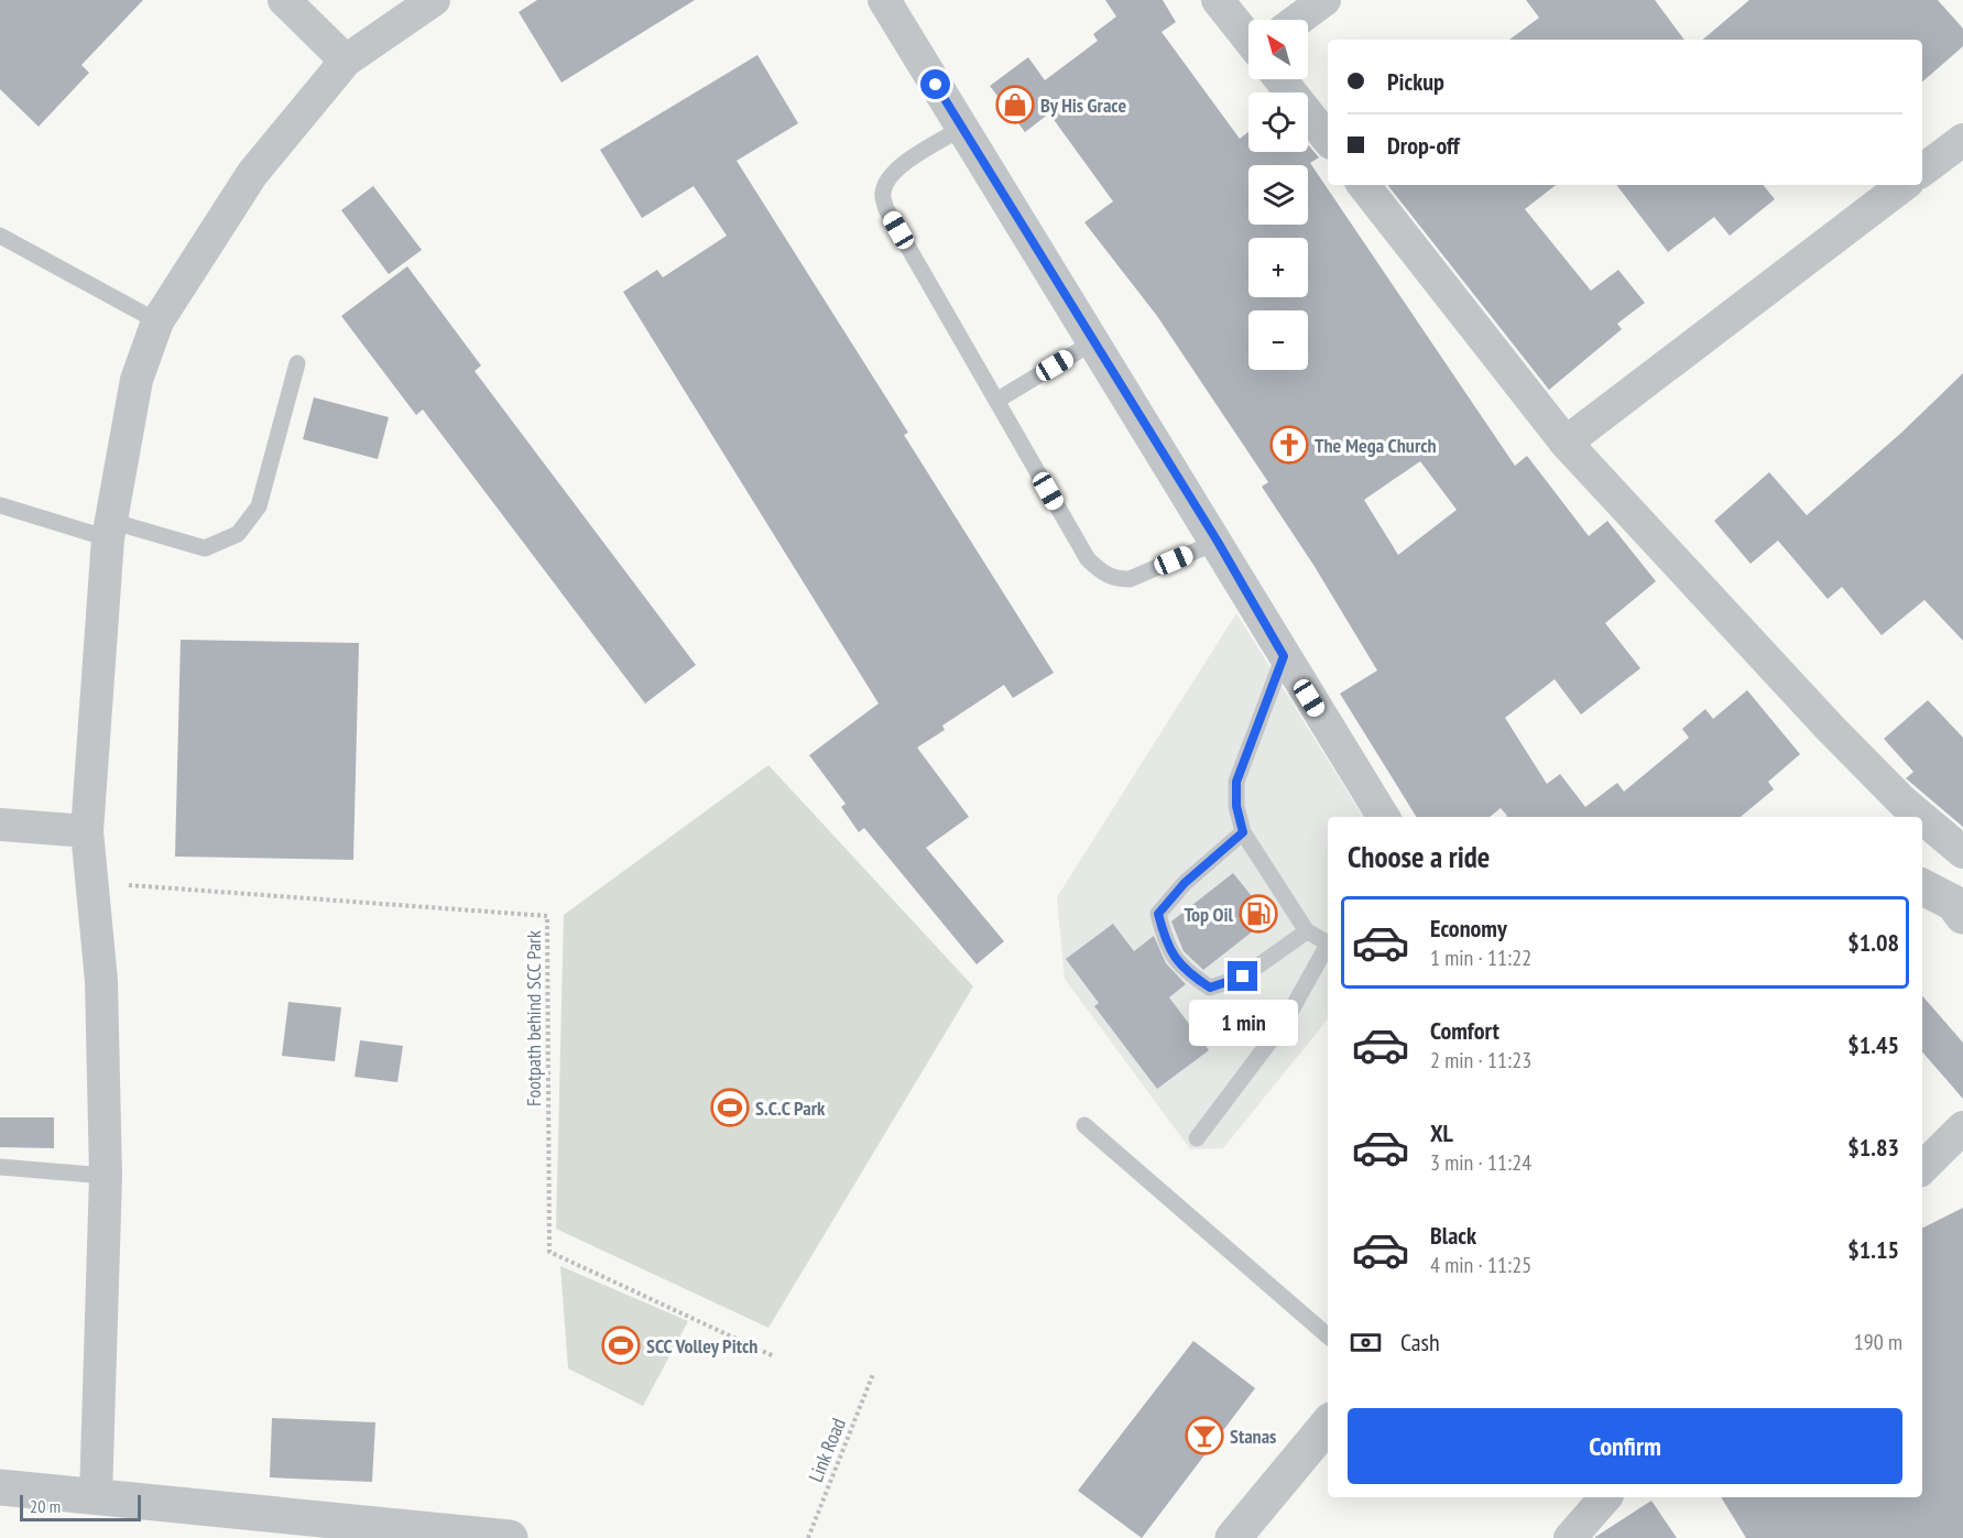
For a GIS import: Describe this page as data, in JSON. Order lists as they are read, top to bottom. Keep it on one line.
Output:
{"streets":{"path":["Footpath behind SCC Park","Link Road"]},"places":{"shop":["By His Grace"],"church":["The Mega Church"],"fuel station":["Top Oil"],"sports":["S.C.C Park","SCC Volley Pitch"],"bar":["Stanas"]},"scale_bar":"20 m","north":"top left","page":{"map_buttons":["+","−"],"banner":["Pickup","Drop-off"],"heading":"Choose a ride","list":[{"name":"Economy","note":"1 min · 11:22","value":"$1.08"},{"name":"Comfort","note":"2 min · 11:23","value":"$1.45"},{"name":"XL","note":"3 min · 11:24","value":"$1.83"},{"name":"Black","note":"4 min · 11:25","value":"$1.15"}],"bubble":"1 min","pay":["Cash","190 m"],"buttons":"Confirm","scale":"20 m"}}
